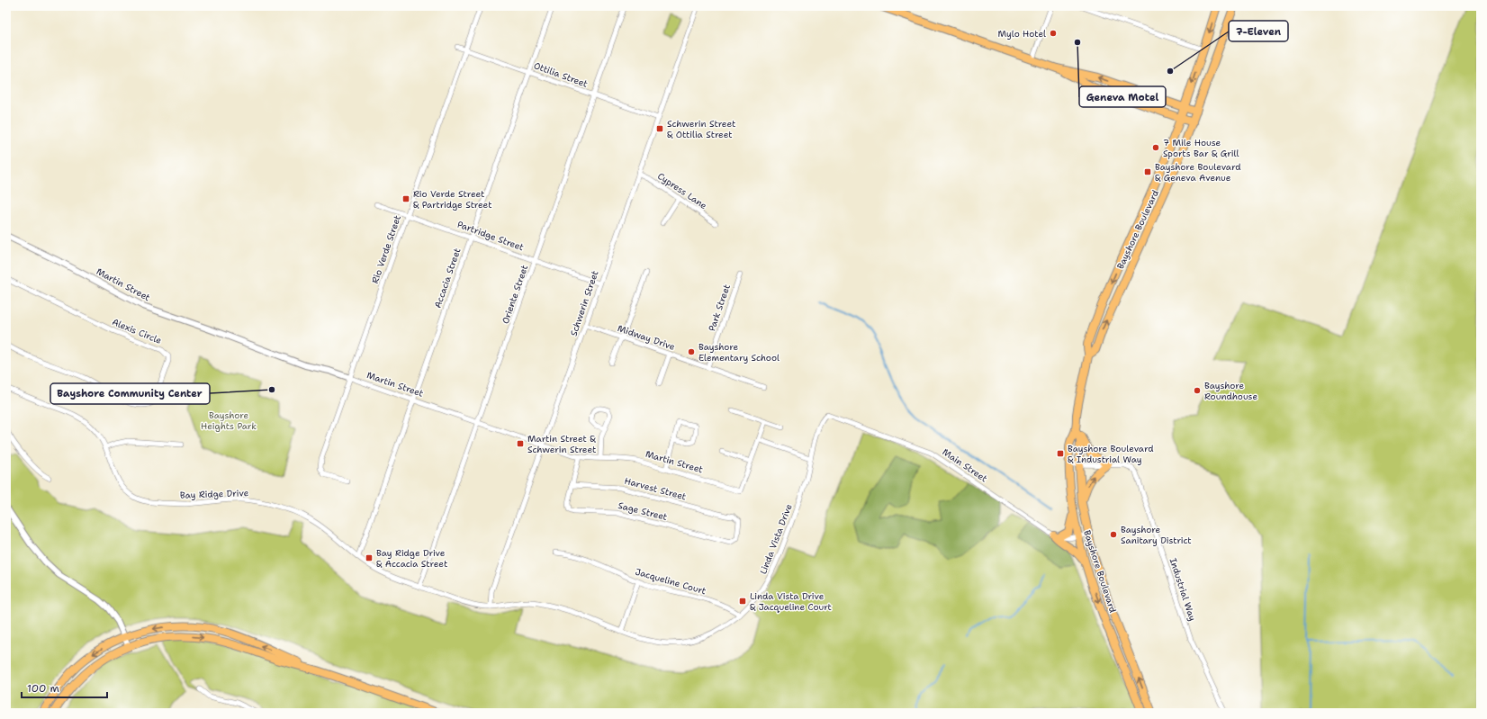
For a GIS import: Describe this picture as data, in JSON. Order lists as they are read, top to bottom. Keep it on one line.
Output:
{"streets":{"main road":["Bayshore Boulevard"],"street":["Ottilia Street","Cypress Lane","Partridge Street","Rio Verde Street","Accacia Street","Martin Street","Oriente Street","Schwerin Street","Park Street","Alexis Circle","Midway Drive","Main Street","Harvest Street","Bay Ridge Drive","Sage Street","Linda Vista Drive","Jacqueline Court","Industrial Way"]},"crossings":[["Ottilia Street","Rio Verde Street"],["Ottilia Street","Accacia Street"],["Ottilia Street","Oriente Street"],["Ottilia Street","Schwerin Street"],["Cypress Lane","Schwerin Street"],["Bayshore Boulevard","Industrial Way"],["Partridge Street","Rio Verde Street"],["Partridge Street","Accacia Street"],["Partridge Street","Oriente Street"],["Partridge Street","Schwerin Street"],["Rio Verde Street","Martin Street"],["Accacia Street","Martin Street"],["Accacia Street","Bay Ridge Drive"],["Martin Street","Oriente Street"],["Martin Street","Schwerin Street"],["Martin Street","Sage Street"],["Oriente Street","Bay Ridge Drive"],["Schwerin Street","Midway Drive"],["Schwerin Street","Bay Ridge Drive"],["Schwerin Street","Linda Vista Drive"],["Park Street","Midway Drive"],["Main Street","Linda Vista Drive"],["Harvest Street","Sage Street"],["Bay Ridge Drive","Linda Vista Drive"],["Linda Vista Drive","Jacqueline Court"]],"parks":["Bayshore Heights Park"],"places":{"other":["Mylo Hotel","Geneva Motel","7-Eleven","7 Mile House Sports Bar & Grill","Bayshore Elementary School","Bayshore Community Center","Bayshore Roundhouse","Bayshore Sanitary District"],"transit":["Schwerin Street & Ottilia Street","Bayshore Boulevard & Geneva Avenue","Rio Verde Street & Partridge Street","Martin Street & Schwerin Street","Bayshore Boulevard & Industrial Way","Bay Ridge Drive & Accacia Street","Linda Vista Drive & Jacqueline Court"]},"scale_bar":"100 m"}
